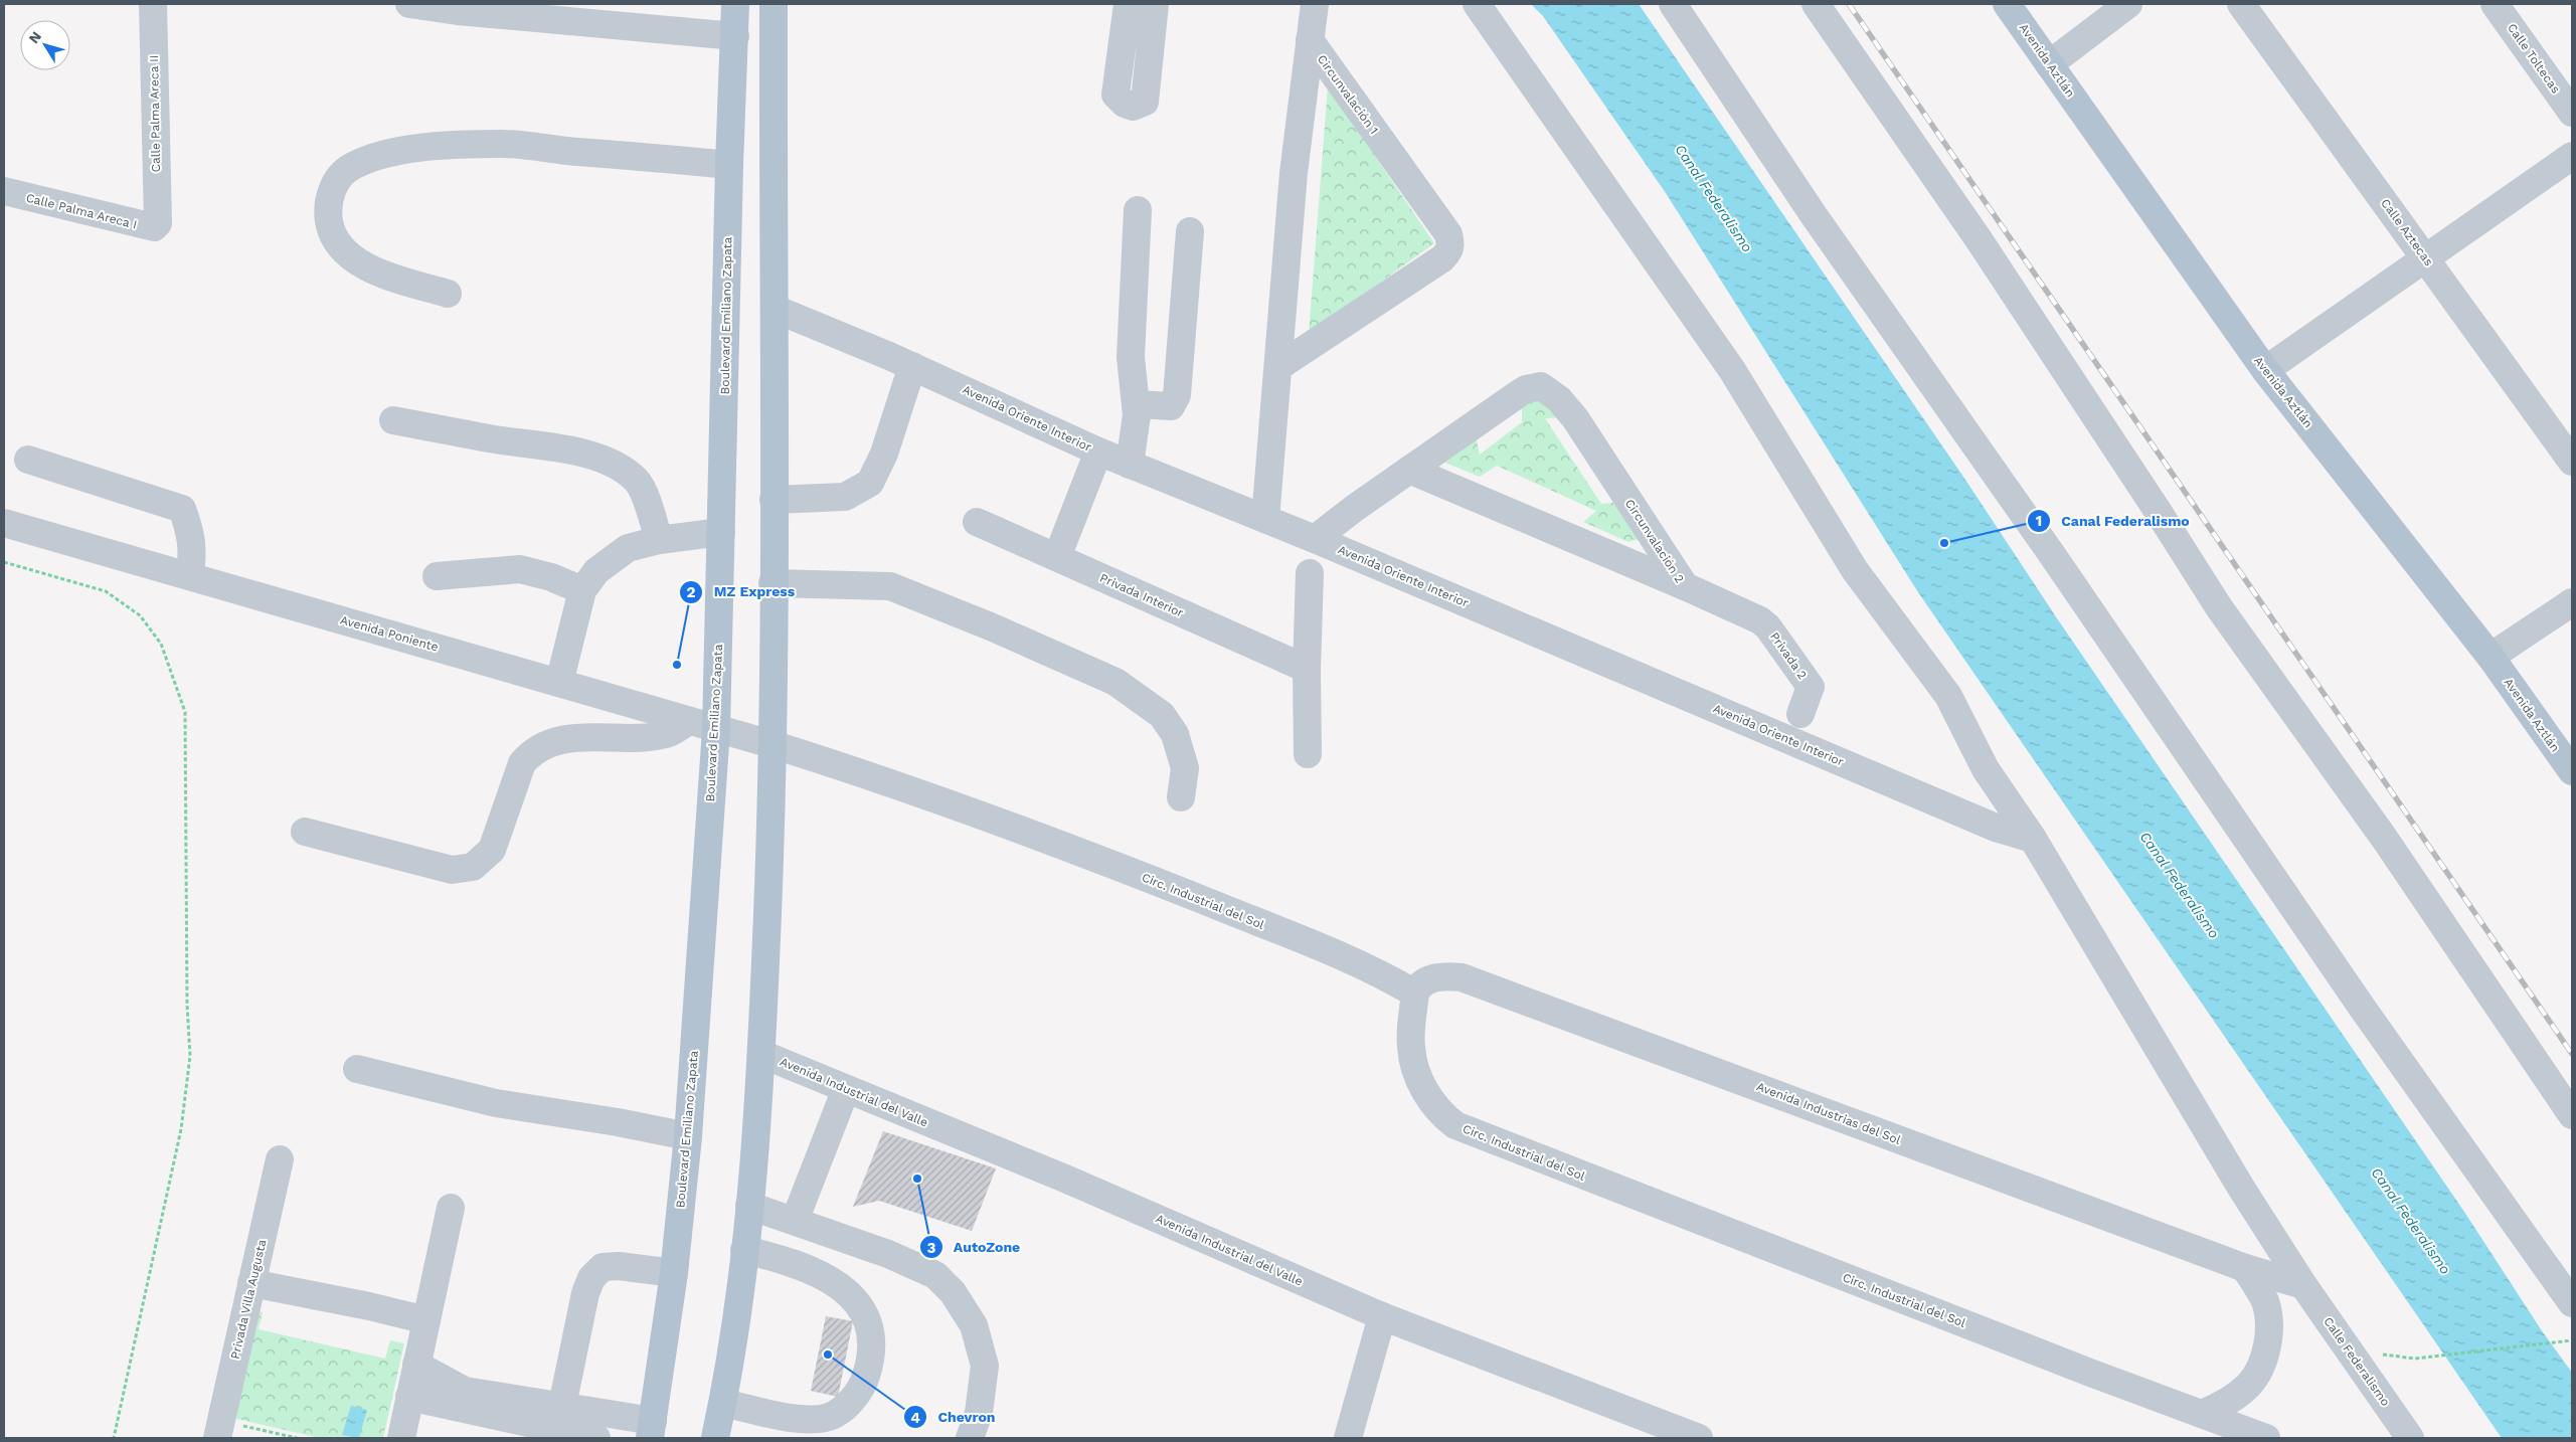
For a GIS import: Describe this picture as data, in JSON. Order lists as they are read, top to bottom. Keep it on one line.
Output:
{"streets":{"main road":["Avenida Aztlán","Boulevard Emiliano Zapata"],"street":["Calle Toltecas","Circunvalación 1","Calle Palma Areca II","Calle Palma Areca I","Calle Aztecas","Avenida Oriente Interior","Circunvalación 2","Privada Interior","Avenida Poniente","Privada 2","Circ. Industrial del Sol","Avenida Industrial del Valle","Avenida Industrias del Sol","Privada Villa Augusta","Calle Federalismo"]},"crossings":[["Circunvalación 1","Avenida Oriente Interior"],["Calle Palma Areca II","Calle Palma Areca I"],["Boulevard Emiliano Zapata","Avenida Poniente"],["Avenida Oriente Interior","Circunvalación 2"],["Avenida Oriente Interior","Calle Federalismo"],["Circunvalación 2","Privada 2"],["Avenida Poniente","Circ. Industrial del Sol"],["Circ. Industrial del Sol","Avenida Industrias del Sol"],["Avenida Industrias del Sol","Calle Federalismo"]],"water":["Canal Federalismo"],"places":["Canal Federalismo","MZ Express","AutoZone","Chevron"],"north":"top left"}
